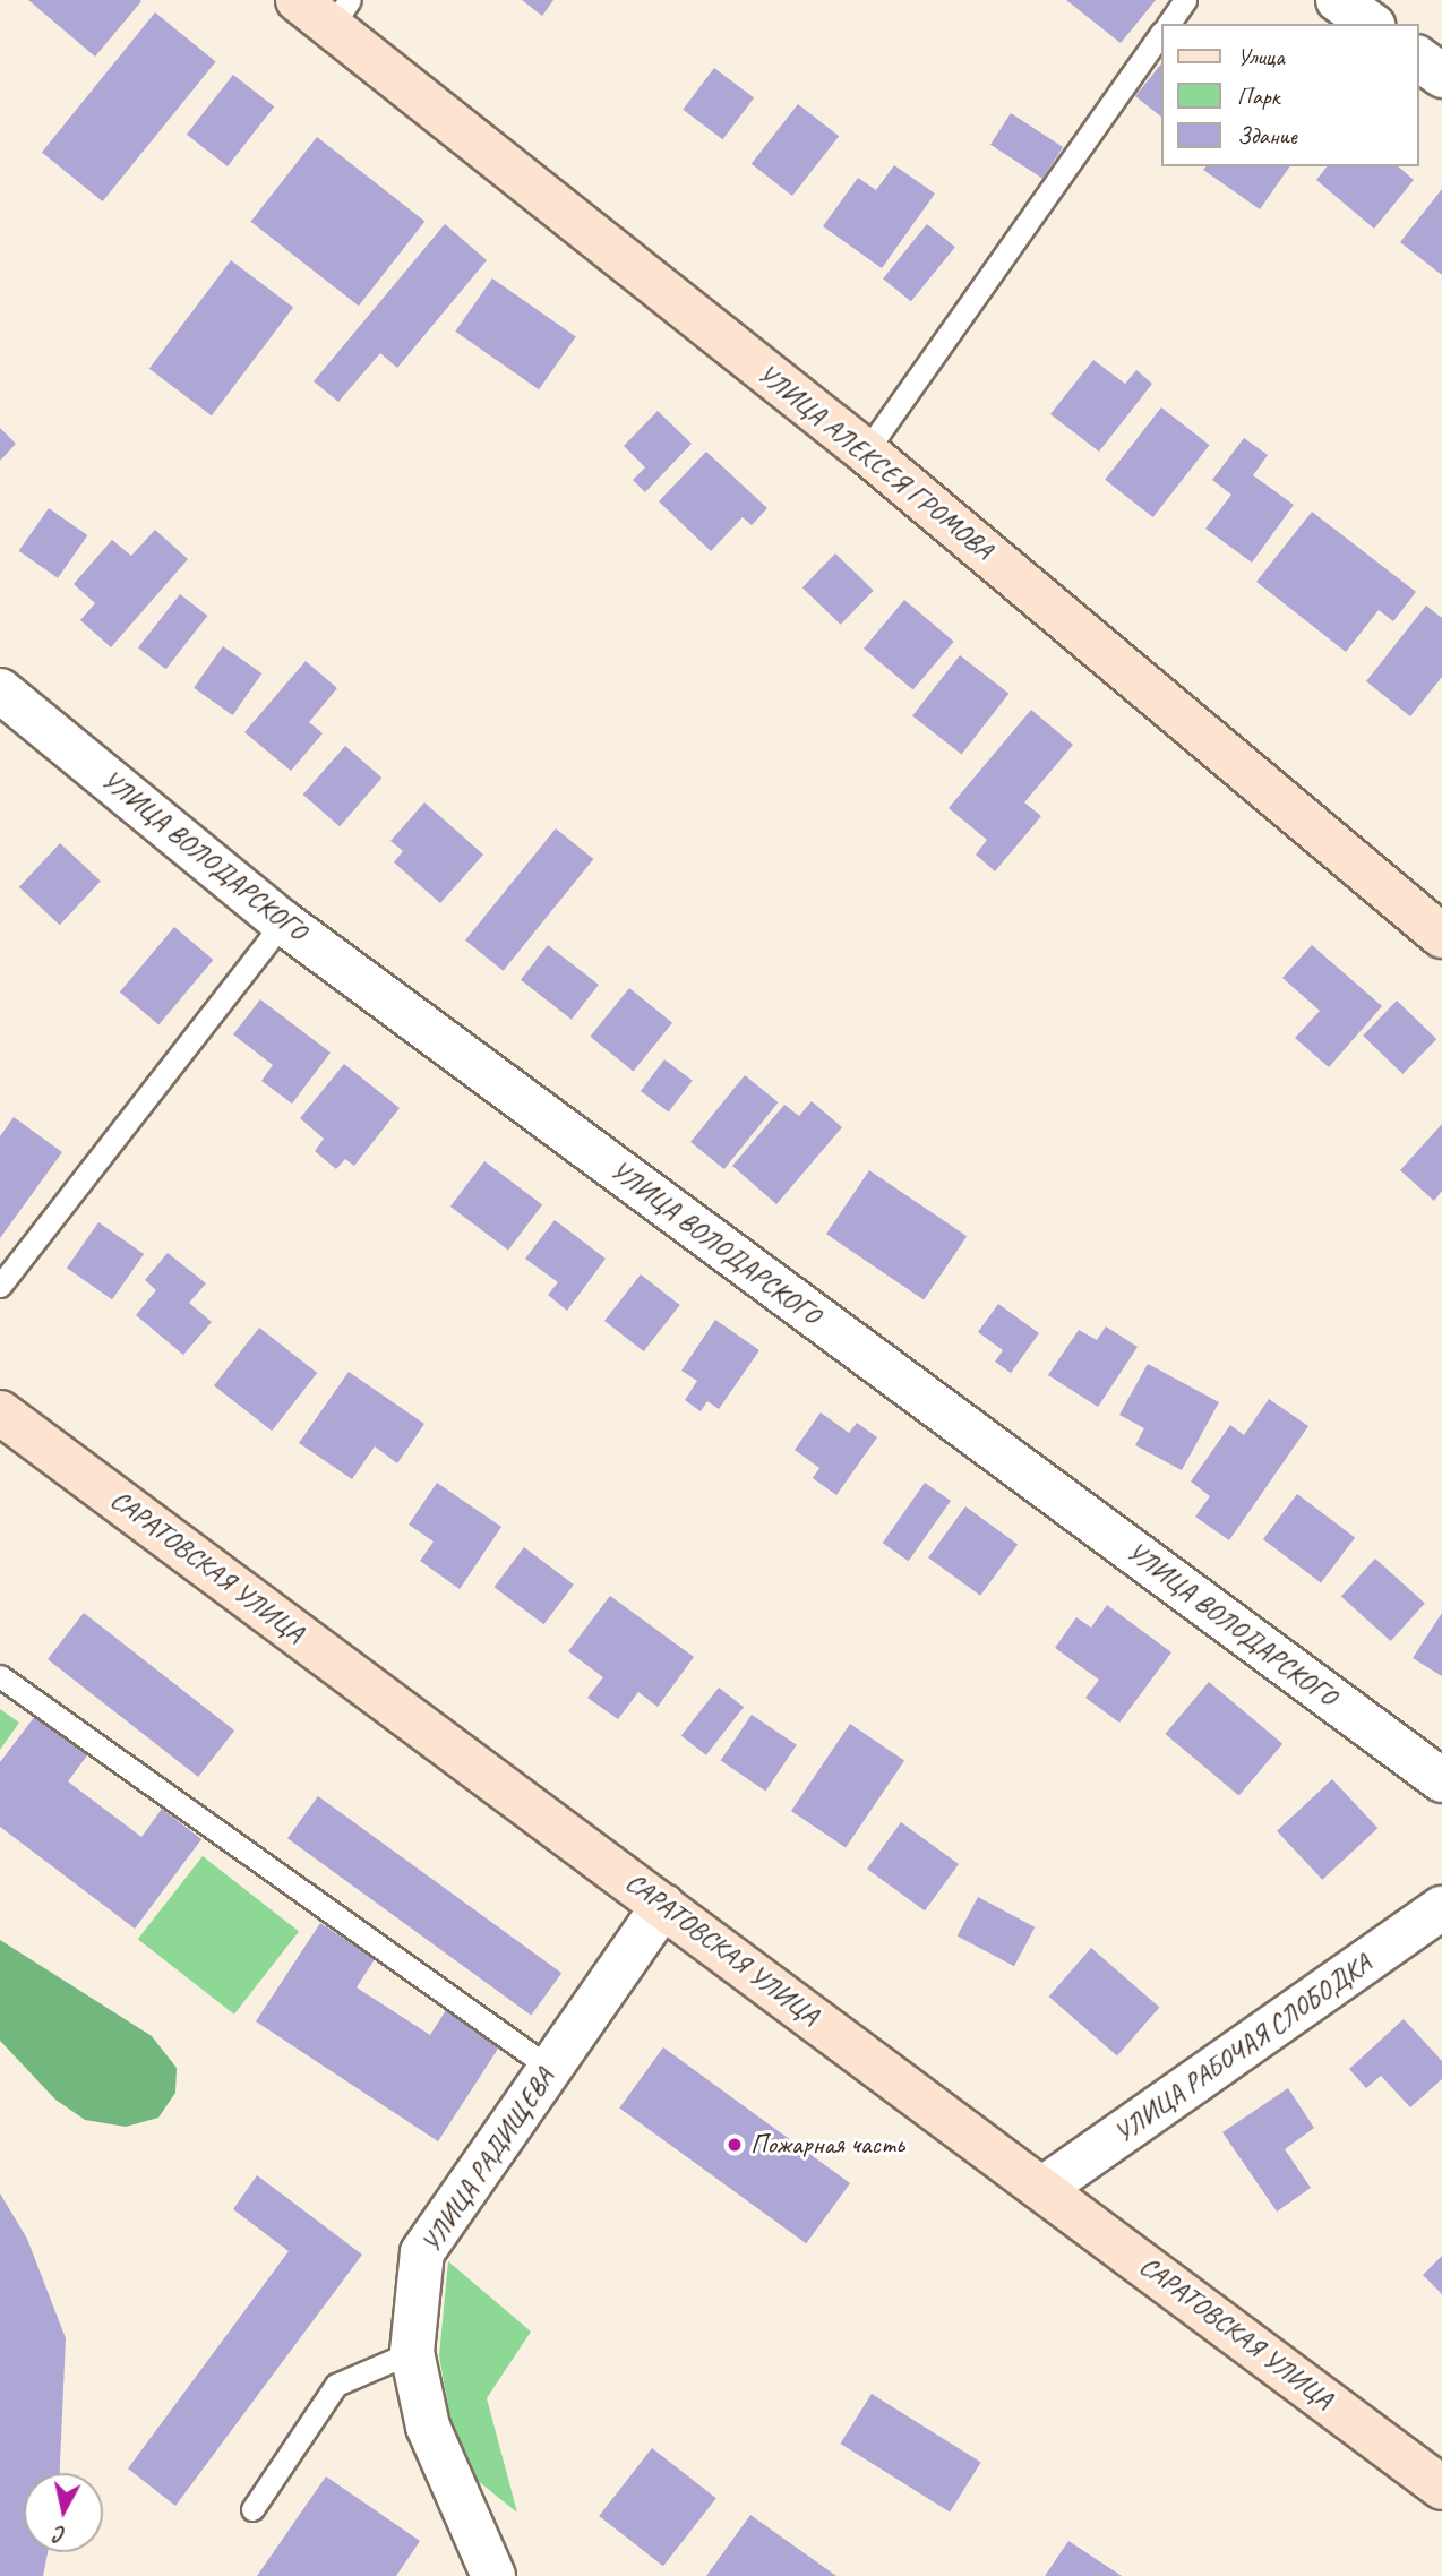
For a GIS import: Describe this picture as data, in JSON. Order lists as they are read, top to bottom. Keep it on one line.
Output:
{"streets":{"street":["УЛИЦА АЛЕКСЕЯ ГРОМОВА","УЛИЦА ВОЛОДАРСКОГО","САРАТОВСКАЯ УЛИЦА","УЛИЦА РАБОЧАЯ СЛОБОДКА","УЛИЦА РАДИЩЕВА"]},"crossings":[["САРАТОВСКАЯ УЛИЦА","УЛИЦА РАБОЧАЯ СЛОБОДКА"],["САРАТОВСКАЯ УЛИЦА","УЛИЦА РАДИЩЕВА"]],"places":["Пожарная часть"],"legend":["Улица","Парк","Здание"],"north":"bottom"}
